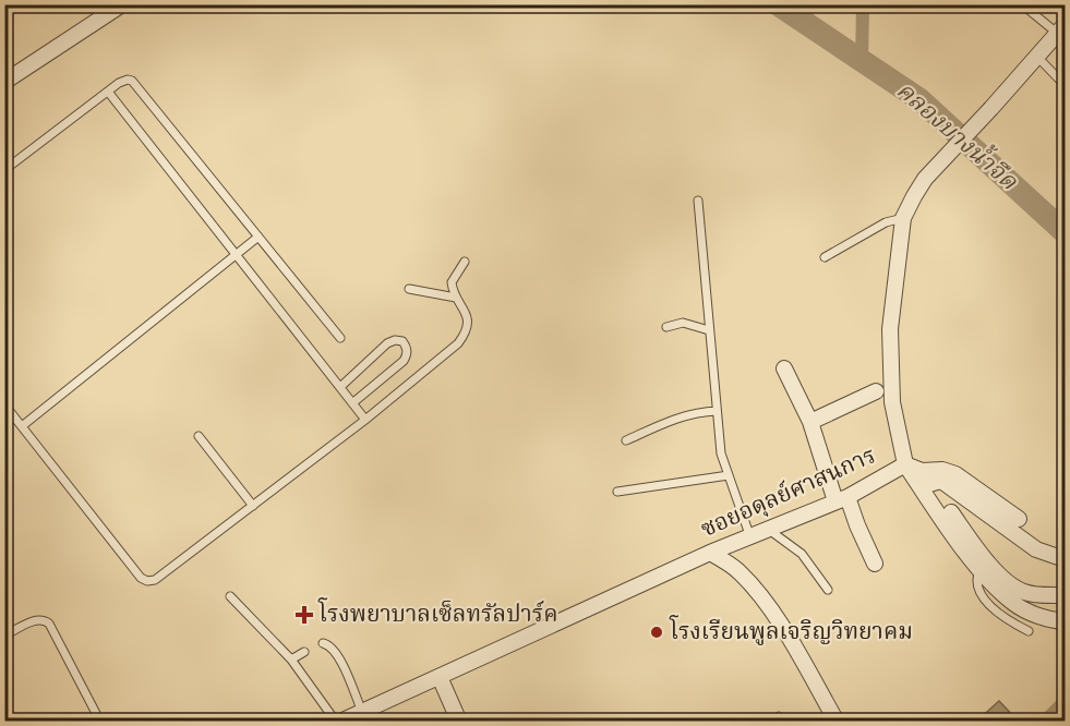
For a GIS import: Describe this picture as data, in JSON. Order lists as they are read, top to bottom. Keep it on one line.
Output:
{"streets":{"street":["ซอยอดุลย์ศาสนการ"]},"water":["คลองบางน้ำจืด"],"places":{"health":["โรงพยาบาลเซ็ลทรัลปาร์ค"],"other":["โรงเรียนพูลเจริญวิทยาคม"]}}
